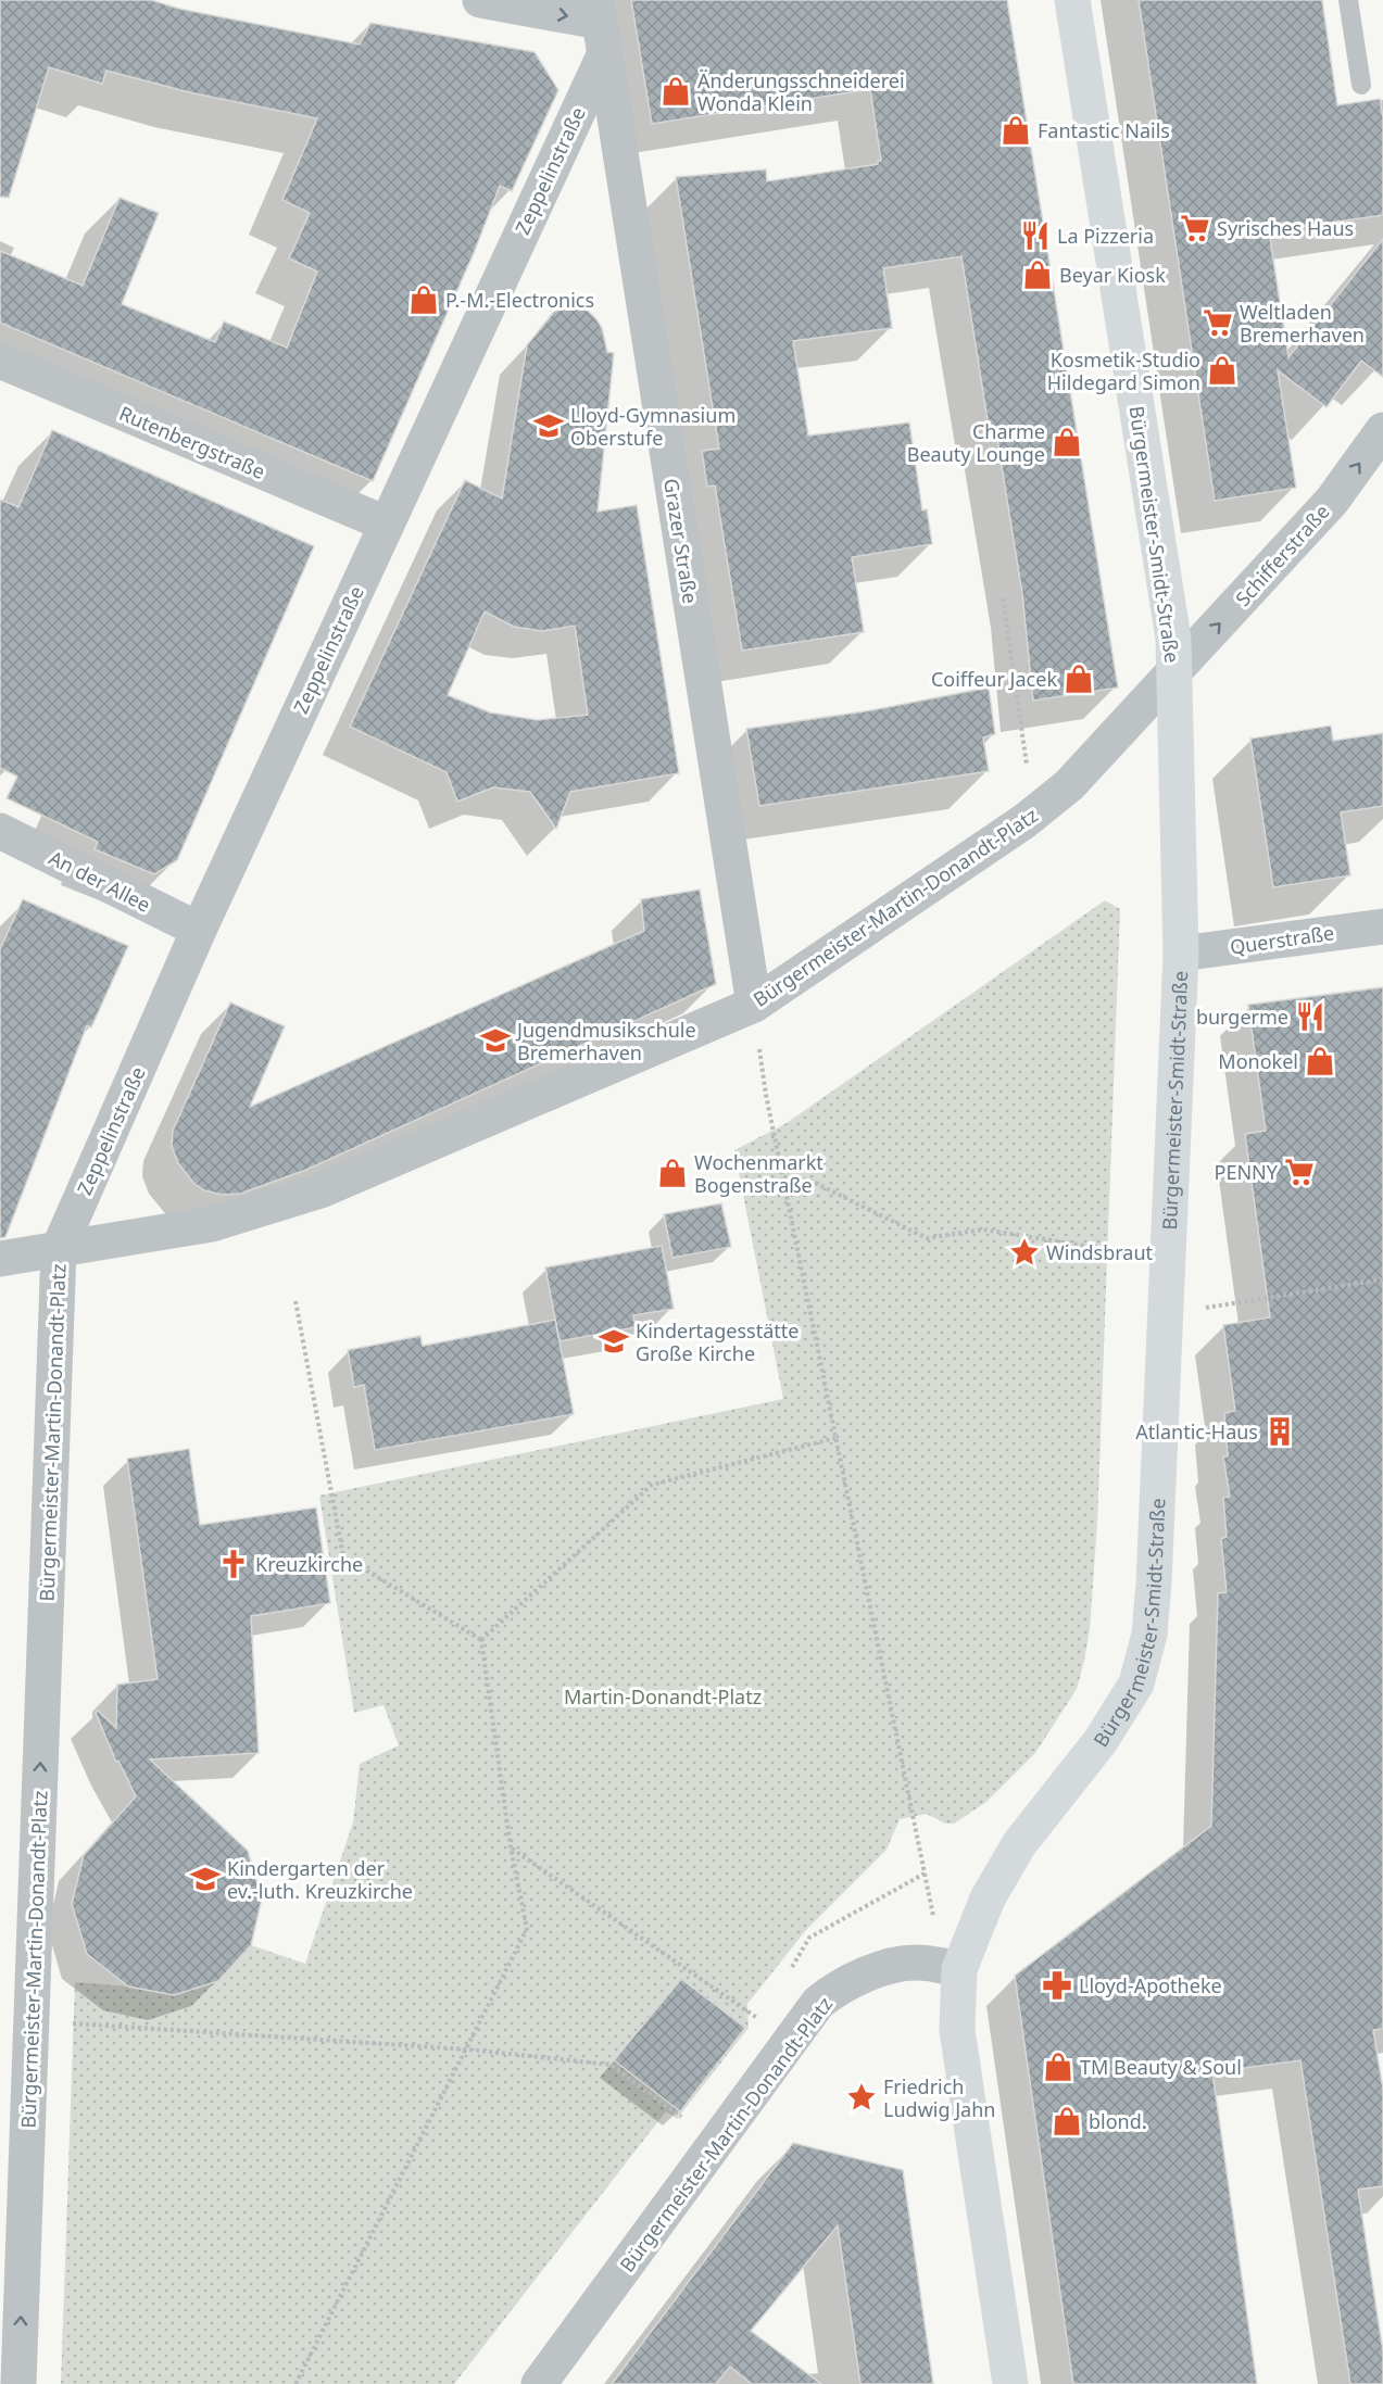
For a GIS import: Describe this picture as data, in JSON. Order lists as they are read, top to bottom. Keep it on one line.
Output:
{"streets":{"street":["Zeppelinstraße","Rutenbergstraße","Bürgermeister-Smidt-Straße","Grazer Straße","Schifferstraße","An der Allee","Bürgermeister-Martin-Donandt-Platz","Querstraße"]},"crossings":[["Zeppelinstraße","Rutenbergstraße"],["Zeppelinstraße","Grazer Straße"],["Zeppelinstraße","An der Allee"],["Zeppelinstraße","Bürgermeister-Martin-Donandt-Platz"],["Bürgermeister-Smidt-Straße","Schifferstraße"],["Bürgermeister-Smidt-Straße","Bürgermeister-Martin-Donandt-Platz"],["Bürgermeister-Smidt-Straße","Querstraße"],["Grazer Straße","Bürgermeister-Martin-Donandt-Platz"],["Schifferstraße","Bürgermeister-Martin-Donandt-Platz"]],"one_way":["Schifferstraße","Bürgermeister-Martin-Donandt-Platz"],"parks":["Martin-Donandt-Platz"],"places":{"shop":["Änderungsschneiderei Wonda Klein","Fantastic Nails","Beyar Kiosk","P.-M.-Electronics","Kosmetik-Studio Hildegard Simon","Charme Beauty Lounge","Coiffeur Jacek","Monokel","Wochenmarkt Bogenstraße","TM Beauty & Soul","blond."],"supermarket":["Syrisches Haus","Weltladen Bremerhaven","PENNY"],"restaurant":["La Pizzeria","burgerme"],"school or university":["Lloyd-Gymnasium Oberstufe","Jugendmusikschule Bremerhaven","Kindertagesstätte Große Kirche","Kindergarten der ev.-luth. Kreuzkirche"],"place":["Windsbraut","Friedrich Ludwig Jahn"],"building":["Atlantic-Haus"],"church":["Kreuzkirche"],"pharmacy":["Lloyd-Apotheke"]}}
